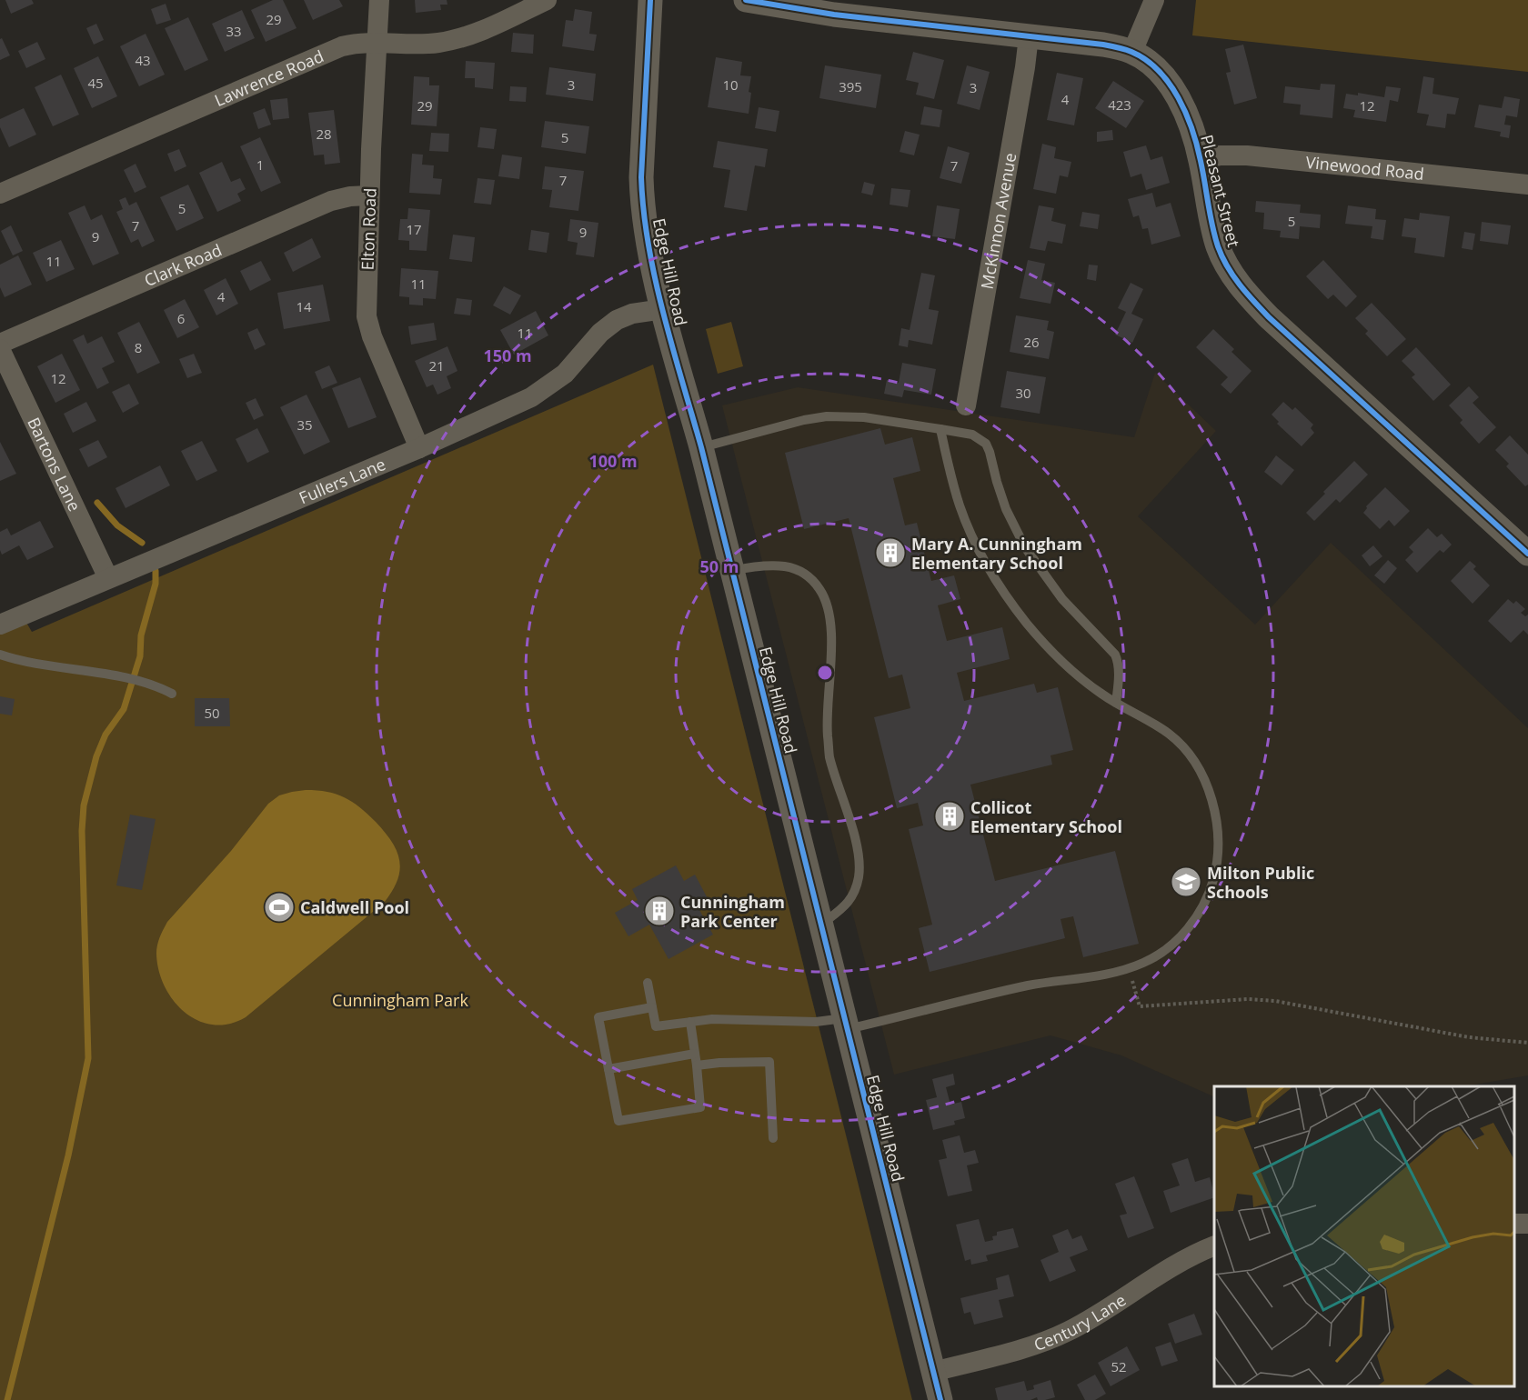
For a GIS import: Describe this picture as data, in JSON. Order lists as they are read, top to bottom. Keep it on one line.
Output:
{"streets":{"street":["Lawrence Road","Vinewood Road","Pleasant Street","McKinnon Avenue","Elton Road","Clark Road","Edge Hill Road","Bartons Lane","Fullers Lane","Century Lane"]},"crossings":[["Lawrence Road","Elton Road"],["Vinewood Road","Pleasant Street"],["Pleasant Street","McKinnon Avenue"],["Elton Road","Clark Road"],["Elton Road","Fullers Lane"],["Edge Hill Road","Fullers Lane"],["Edge Hill Road","Century Lane"],["Bartons Lane","Fullers Lane"]],"parks":["Cunningham Park"],"places":{"building":["Mary A. Cunningham Elementary School","Collicot Elementary School","Cunningham Park Center"],"school or university":["Milton Public Schools"],"sports":["Caldwell Pool"]},"house_numbers":["29","33","43","45","3","10","395","3","4","423","29","12","28","5","1","7","7","5","5","7","17","9","9","11","11","4","14","6","11","26","8","21","12","30","35","50","52"],"rings":["150 m","100 m","50 m"]}
